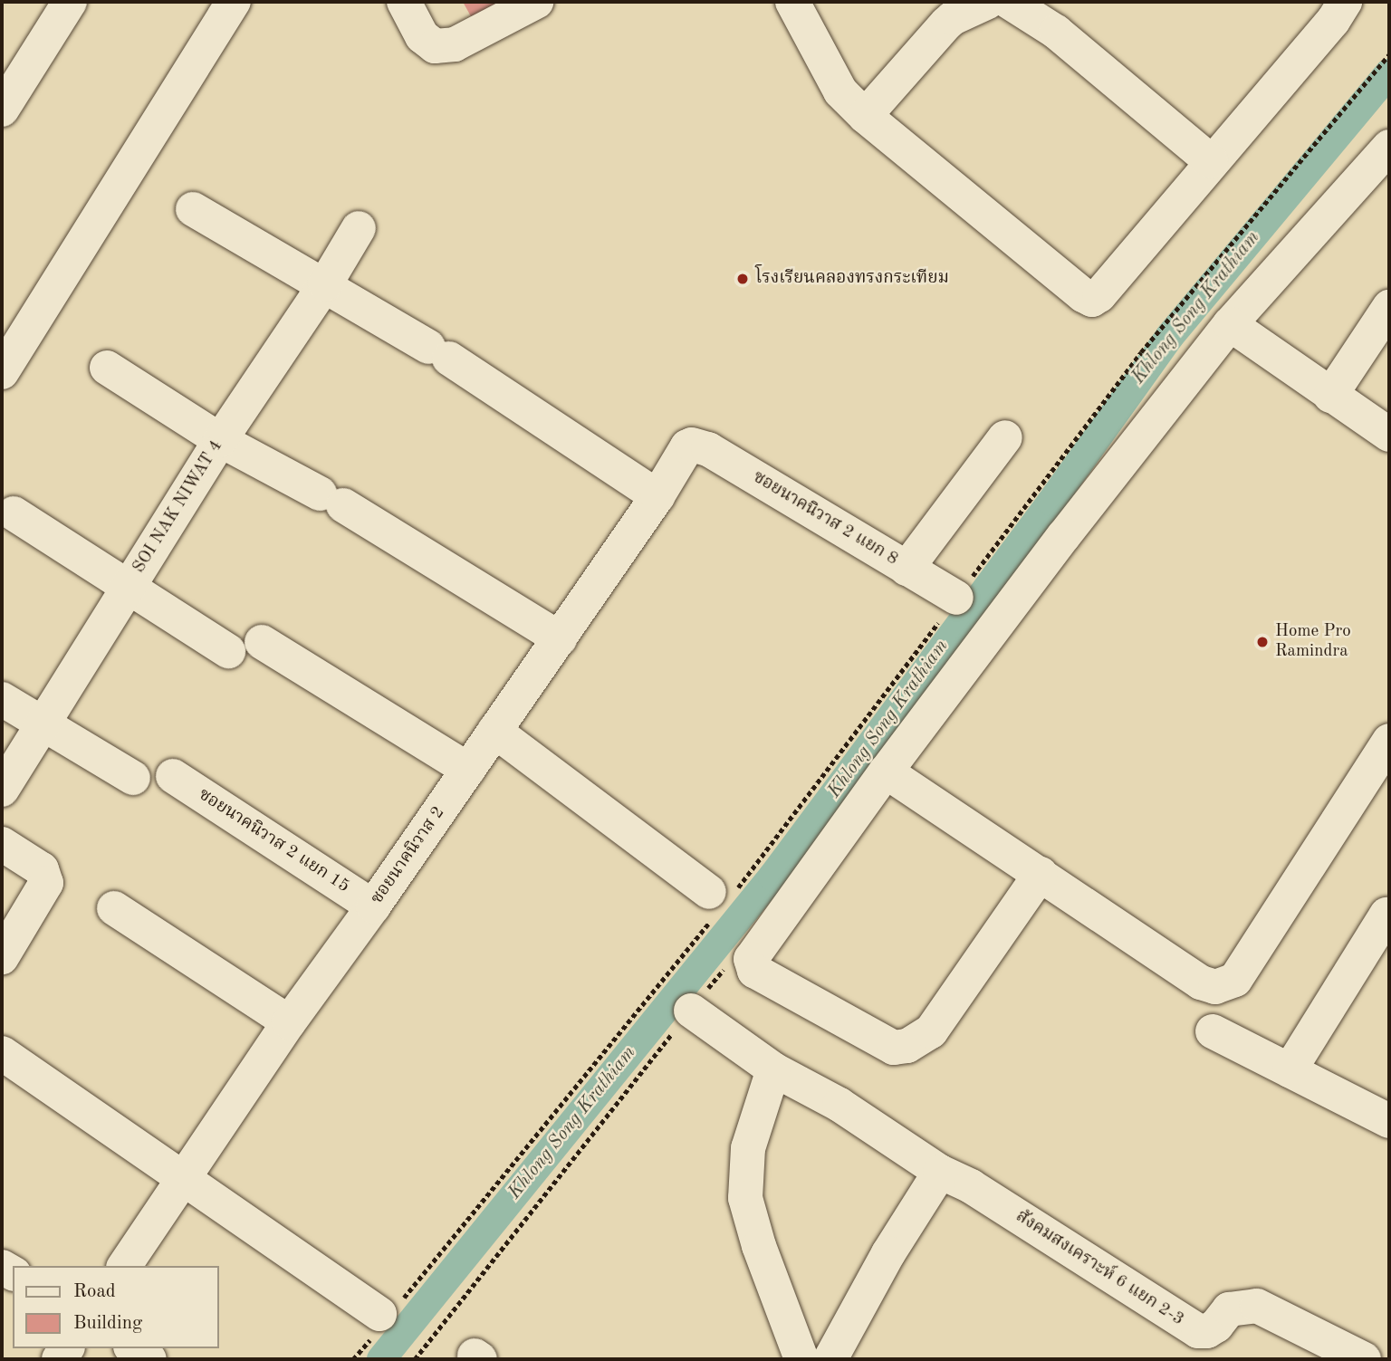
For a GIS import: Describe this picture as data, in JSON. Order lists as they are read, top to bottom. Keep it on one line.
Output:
{"streets":{"street":["SOI NAK NIWAT 4","ซอยนาคนิวาส 2 แยก 8","ซอยนาคนิวาส 2 แยก 15","ซอยนาคนิวาส 2","สังคมสงเคราะห์ 6 แยก 2-3"]},"crossings":[["ซอยนาคนิวาส 2 แยก 8","ซอยนาคนิวาส 2"],["ซอยนาคนิวาส 2 แยก 15","ซอยนาคนิวาส 2"]],"water":["Khlong Song Krathiam"],"places":["โรงเรียนคลองทรงกระเทียม","Home Pro Ramindra"],"legend":["Road","Building"]}
